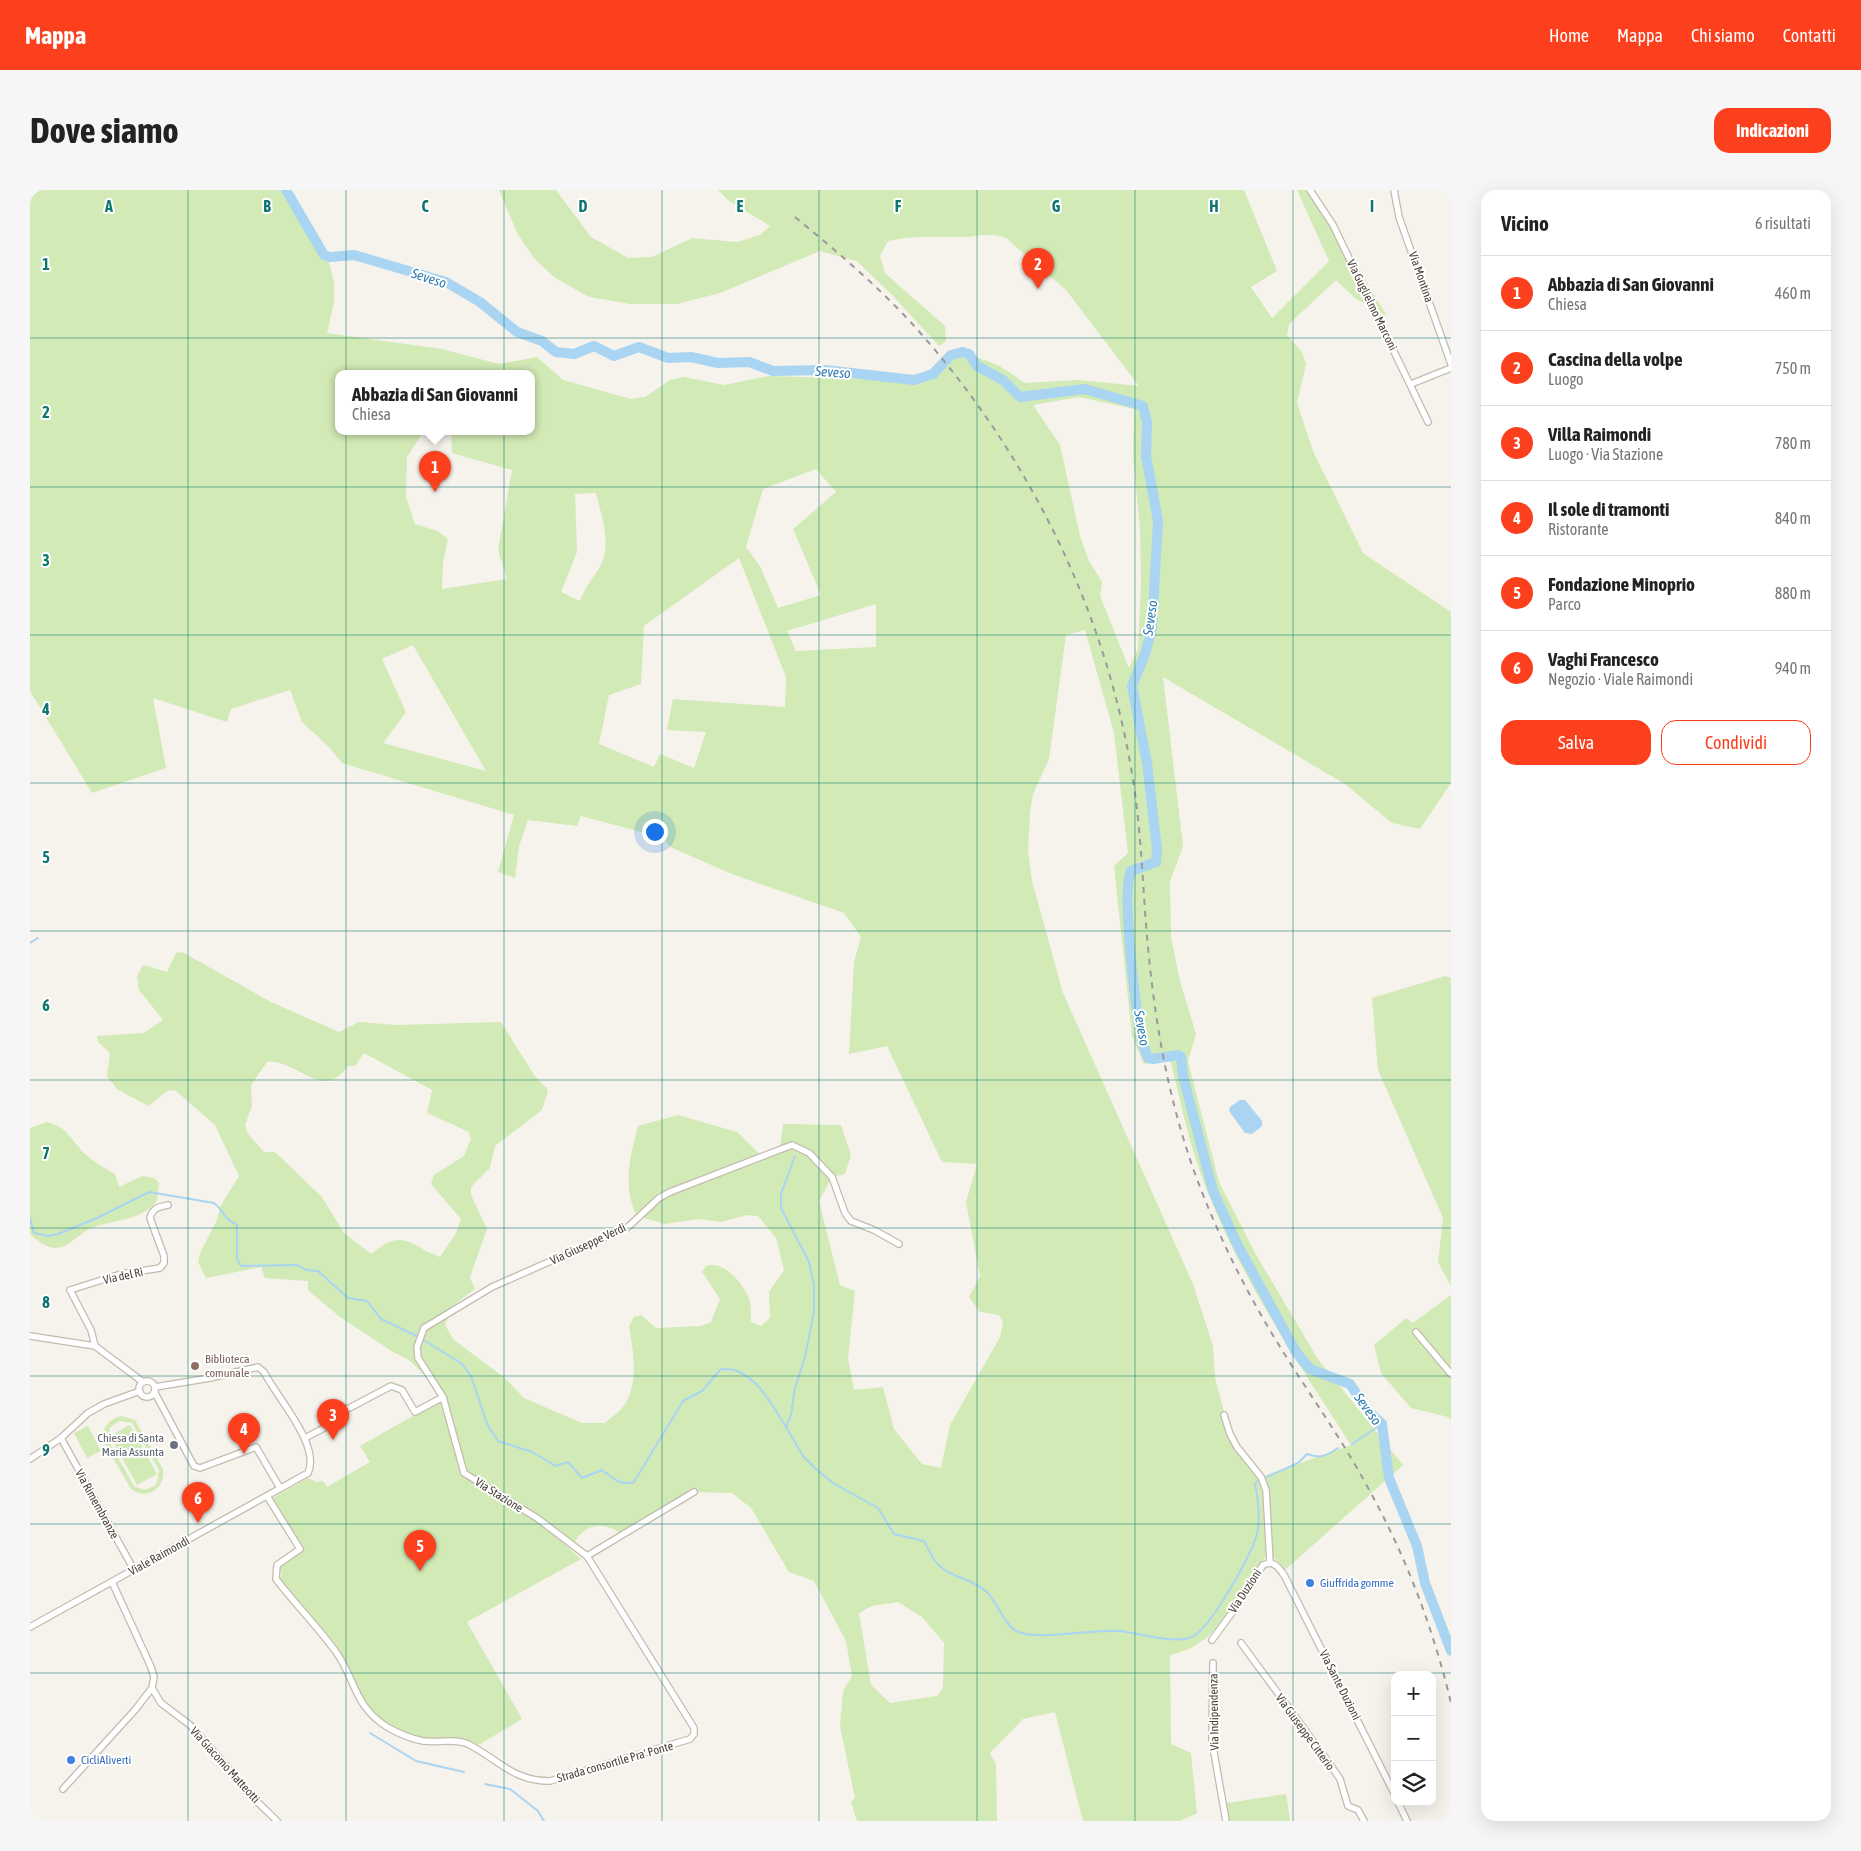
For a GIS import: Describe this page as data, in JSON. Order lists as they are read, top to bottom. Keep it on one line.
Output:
{"streets":{"street":["Via Montina","Via Guglielmo Marconi","Via Giuseppe Verdi","Via del Rì","Via Stazione","Via Rimembranze","Viale Raimondi","Via Duzioni","Via Sante Duzioni","Via Indipendenza","Via Giuseppe Citterio","Strada consortile Pra' Ponte","Via Giacomo Matteotti"]},"crossings":[["Via Giuseppe Verdi","Via Stazione"],["Via Stazione","Strada consortile Pra' Ponte"],["Via Rimembranze","Viale Raimondi"],["Viale Raimondi","Strada consortile Pra' Ponte"],["Via Duzioni","Via Sante Duzioni"]],"water":["Seveso"],"places":["Biblioteca comunale","Chiesa di Santa Maria Assunta","Giuffrida gomme","CicliAliverti"],"page":{"header":"Mappa","nav":["Home","Mappa","Chi siamo","Contatti"],"buttons":["Indicazioni",["Salva","Condividi"]],"title":"Dove siamo","heading":["Vicino","6 risultati"],"pins":["2","1","3","4","6","5"],"list":[{"mark":"1","name":"Abbazia di San Giovanni","note":"Chiesa","value":"460 m"},{"mark":"2","name":"Cascina della volpe","note":"Luogo","value":"750 m"},{"mark":"3","name":"Villa Raimondi","note":"Luogo · Via Stazione","value":"780 m"},{"mark":"4","name":"Il sole di tramonti","note":"Ristorante","value":"840 m"},{"mark":"5","name":"Fondazione Minoprio","note":"Parco","value":"880 m"},{"mark":"6","name":"Vaghi Francesco","note":"Negozio · Viale Raimondi","value":"940 m"}],"popup":["Abbazia di San Giovanni","Chiesa"],"map_buttons":["+","−"]},"grid":{"columns":["A","B","C","D","E","F","G","H","I"],"rows":["1","2","3","4","5","6","7","8","9"]}}
